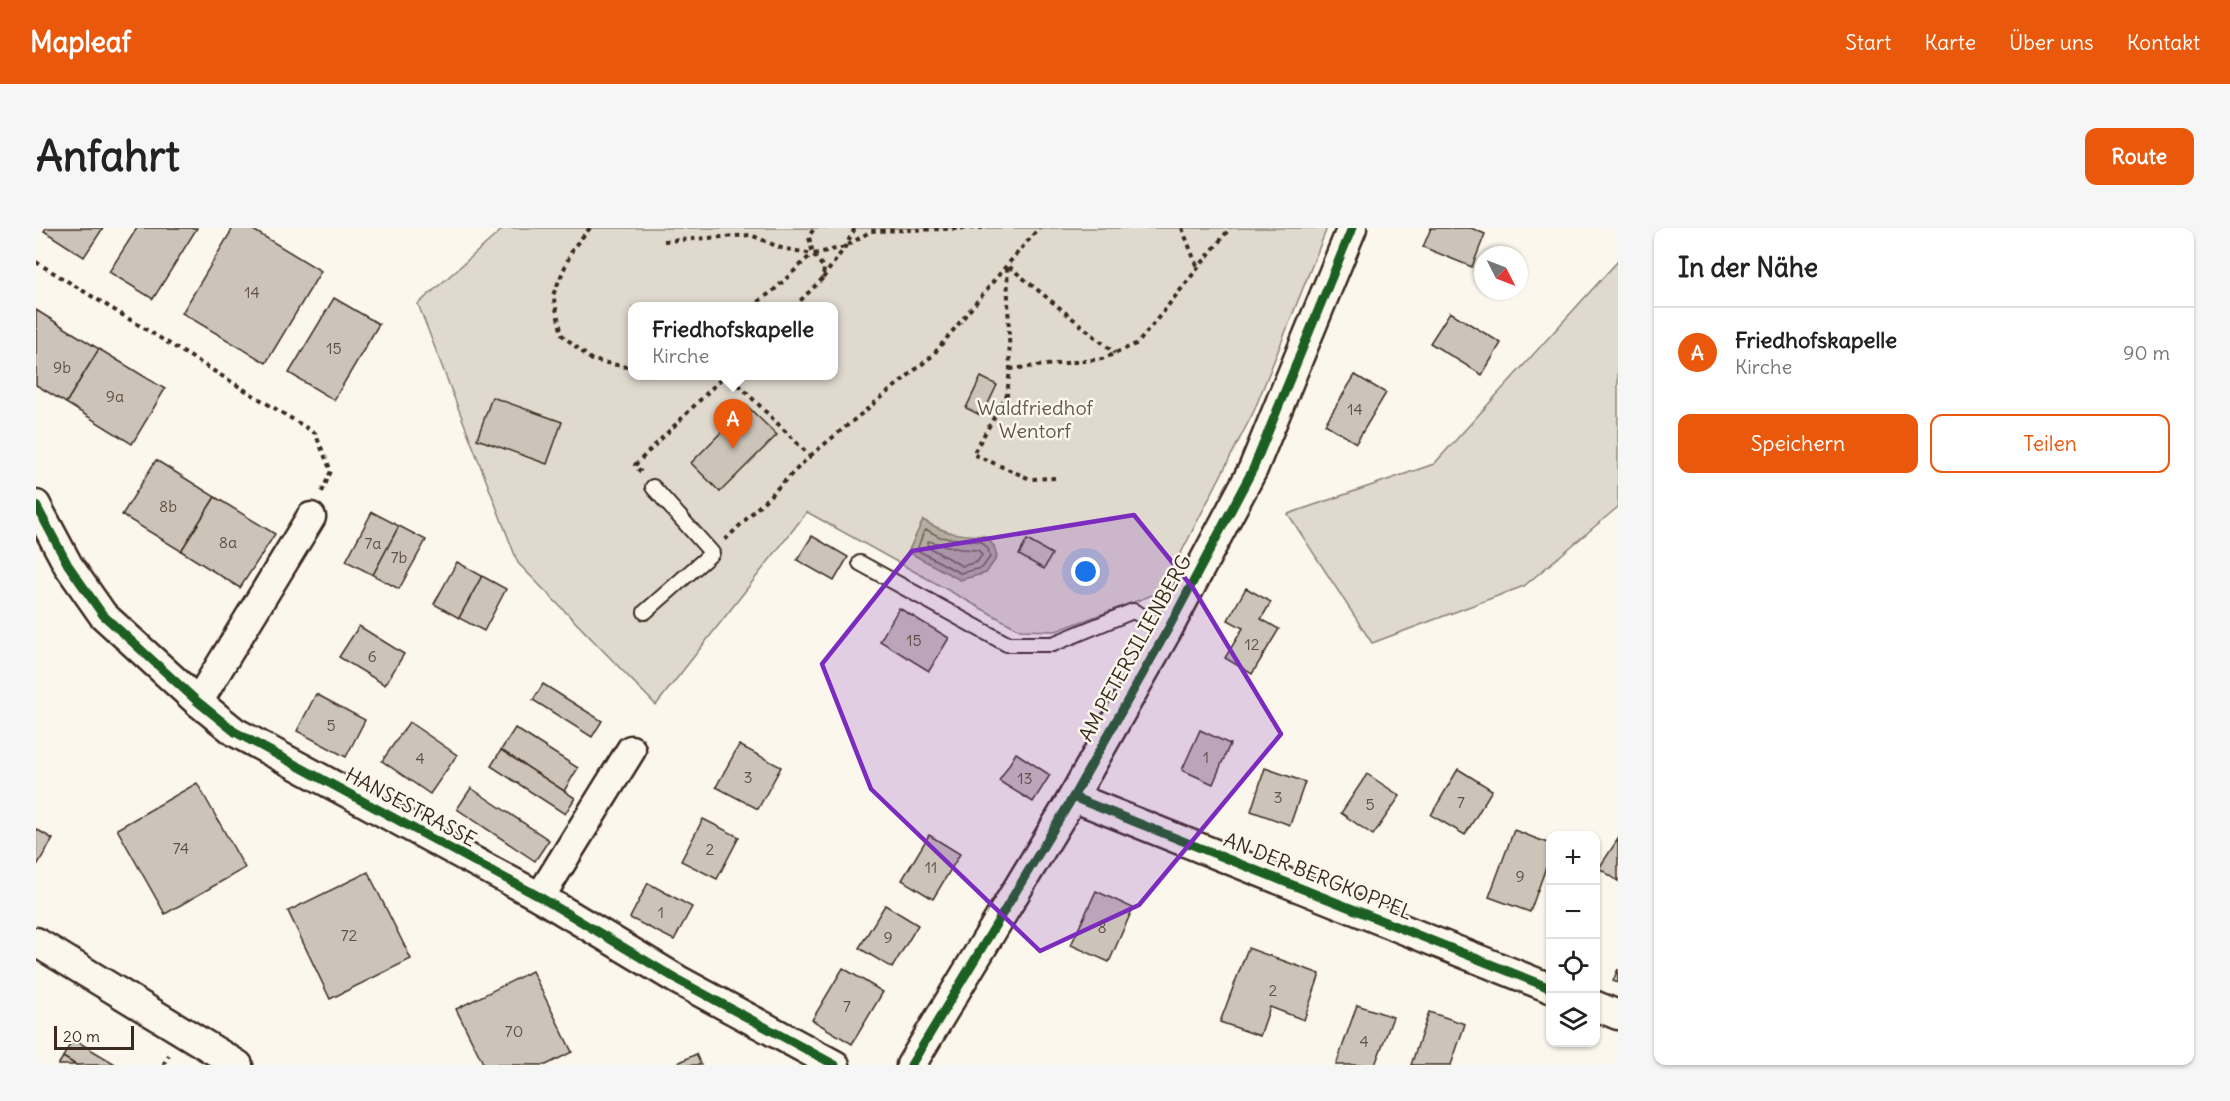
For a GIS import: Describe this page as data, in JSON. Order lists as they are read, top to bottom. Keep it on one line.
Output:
{"streets":{"street":["AM PETERSILIENBERG","HANSESTRASSE","AN DER BERGKOPPEL"]},"crossings":[["AM PETERSILIENBERG","AN DER BERGKOPPEL"]],"parks":["Waldfriedhof Wentorf"],"house_numbers":["14","15","9b","9a","14","8b","8a","7a","7b","15","12","6","5","1","4","3","13","3","7","5","74","2","11","9","1","8","72","9","2","7","70","4"],"scale_bar":"20 m","north":"bottom right","page":{"header":"Mapleaf","nav":["Start","Karte","Über uns","Kontakt"],"buttons":["Route",["Speichern","Teilen"]],"title":"Anfahrt","heading":"In der Nähe","popup":["Friedhofskapelle","Kirche"],"list":[{"mark":"A","name":"Friedhofskapelle","note":"Kirche","value":"90 m"}],"pins":"A","map_buttons":["+","−"],"scale":"20 m"}}
